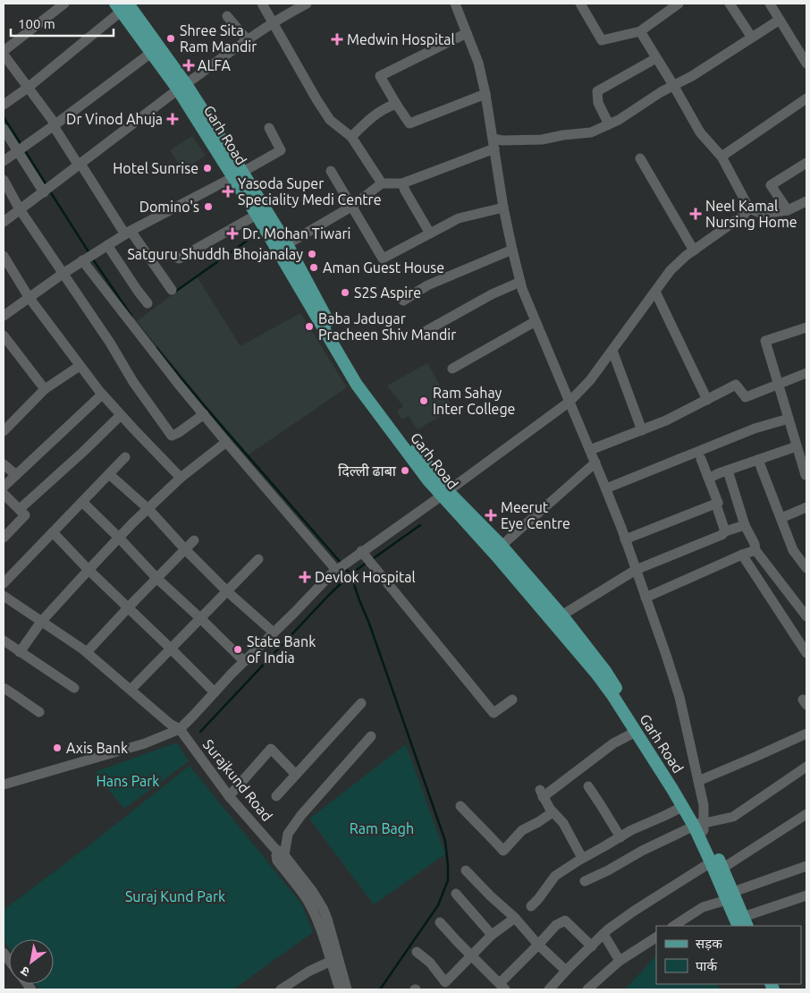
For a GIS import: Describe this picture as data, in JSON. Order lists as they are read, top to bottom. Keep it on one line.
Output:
{"streets":{"main road":["Garh Road"],"street":["Surajkund Road"]},"parks":["Hans Park","Ram Bagh","Suraj Kund Park"],"places":{"other":["Shree Sita Ram Mandir","Hotel Sunrise","Domino's","Satguru Shuddh Bhojanalay","Aman Guest House","S2S Aspire","Baba Jadugar Pracheen Shiv Mandir","Ram Sahay Inter College","दिल्ली ढाबा","State Bank of India","Axis Bank"],"health":["Medwin Hospital","ALFA","Dr Vinod Ahuja","Yasoda Super Speciality Medi Centre","Neel Kamal Nursing Home","Dr. Mohan Tiwari","Meerut Eye Centre","Devlok Hospital"]},"legend":["सड़क","पार्क"],"scale_bar":"100 m","north":"bottom left"}
